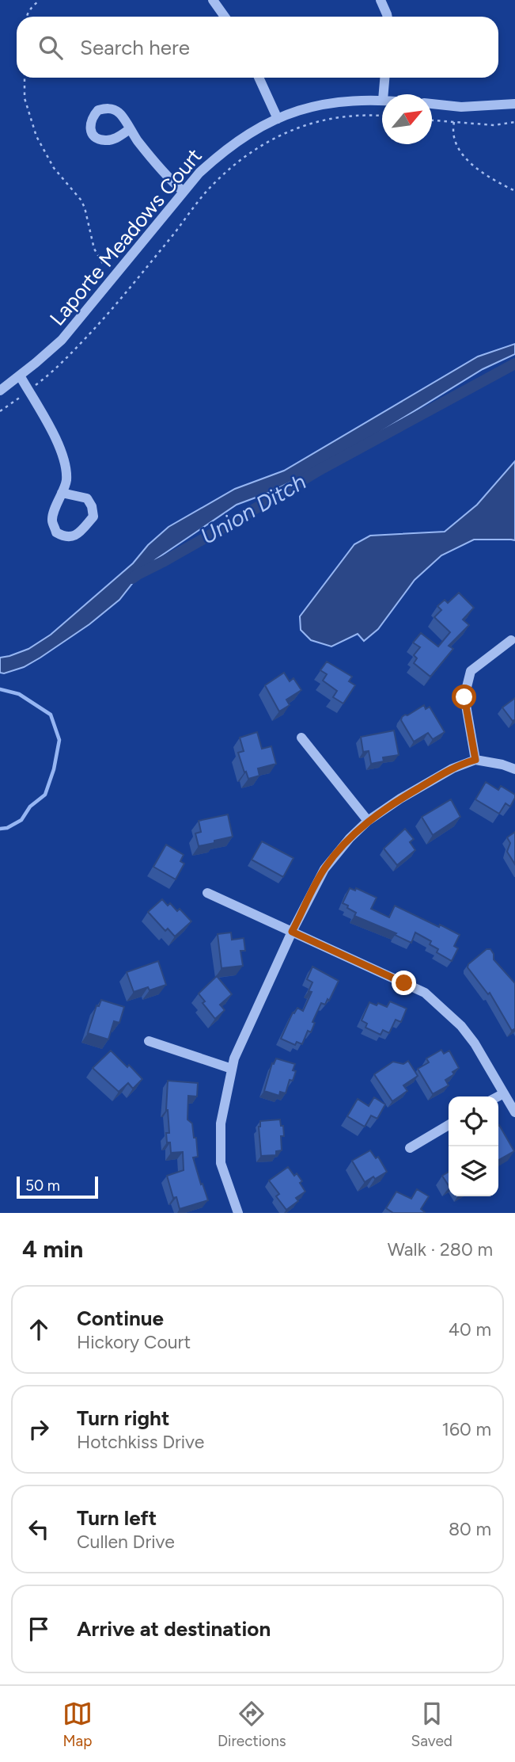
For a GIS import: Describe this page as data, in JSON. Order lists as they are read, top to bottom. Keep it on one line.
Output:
{"streets":{"street":["Laporte Meadows Court"]},"water":["Union Ditch"],"scale_bar":"50 m","north":"top right","page":{"search":"Search here","scale":"50 m","heading":["4 min","Walk · 280 m"],"list":[["Continue","Hickory Court","40 m"],["Turn right","Hotchkiss Drive","160 m"],["Turn left","Cullen Drive","80 m"],"Arrive at destination"],"nav":["Map","Directions","Saved"]}}
